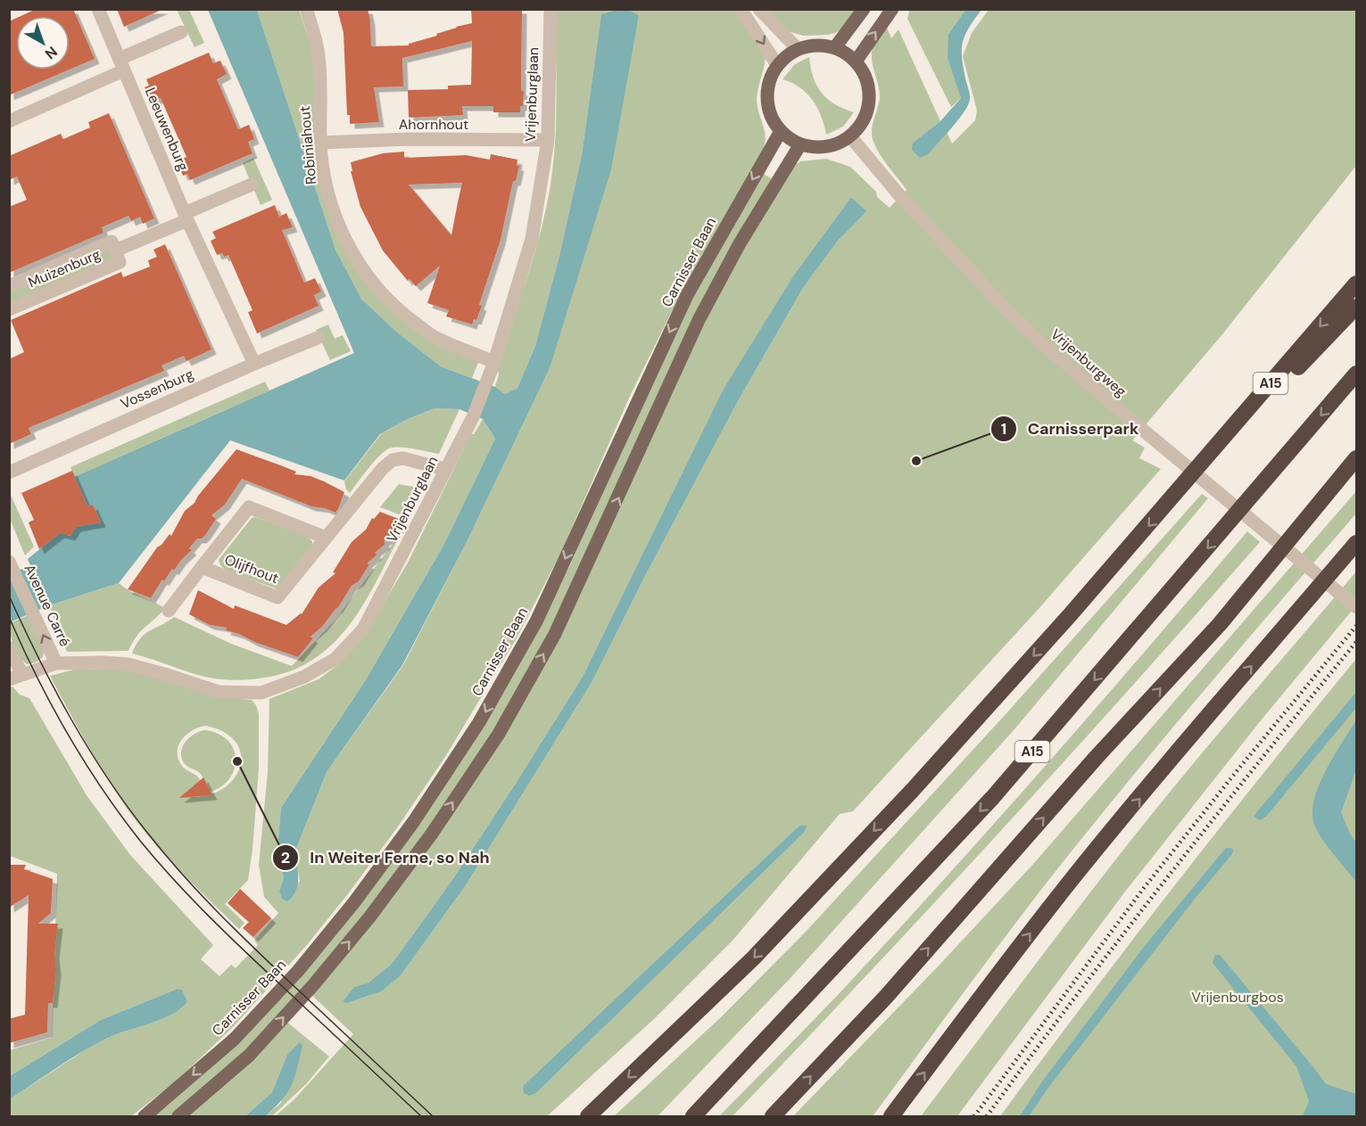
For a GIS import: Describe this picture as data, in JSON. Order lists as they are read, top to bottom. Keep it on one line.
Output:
{"streets":{"highway":["A15"],"main road":["Carnisser Baan"],"street":["Vrijenburglaan","Ahornhout","Leeuwenburg","Robiniahout","Muizenburg","Vrijenburgweg","Vossenburg","Olijfhout","Avenue Carré"]},"crossings":[["Vrijenburglaan","Ahornhout"],["Vrijenburglaan","Robiniahout"],["Vrijenburglaan","Olijfhout"],["Vrijenburglaan","Avenue Carré"],["Ahornhout","Robiniahout"],["Leeuwenburg","Muizenburg"],["Leeuwenburg","Vossenburg"],["Carnisser Baan","Vrijenburgweg"]],"one_way":["Avenue Carré"],"parks":["Vrijenburgbos"],"places":["Carnisserpark","In Weiter Ferne, so Nah"],"north":"bottom right"}
